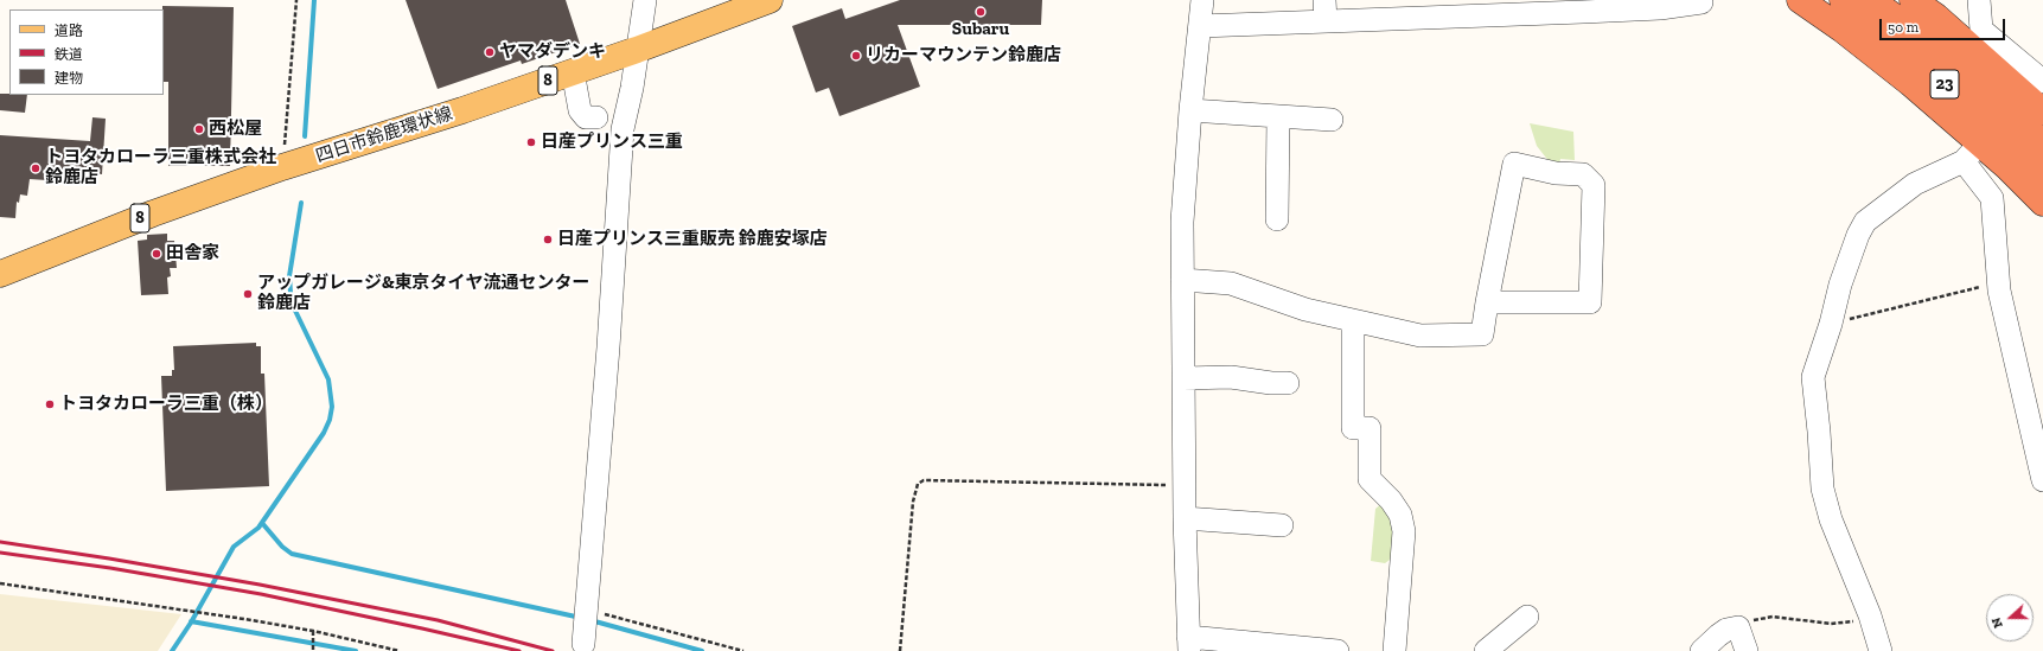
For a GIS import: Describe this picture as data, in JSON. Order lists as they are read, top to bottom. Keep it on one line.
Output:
{"streets":{"highway":["23"],"main road":["8","四日市鈴鹿環状線"]},"places":["Subaru","ヤマダデンキ","リカーマウンテン鈴鹿店","西松屋","日産プリンス三重","トヨタカローラ三重株式会社 鈴鹿店","日産プリンス三重販売 鈴鹿安塚店","田舎家","アップガレージ&東京タイヤ流通センター 鈴鹿店","トヨタカローラ三重（株）"],"legend":["道路","鉄道","建物"],"scale_bar":"50 m","north":"left"}
